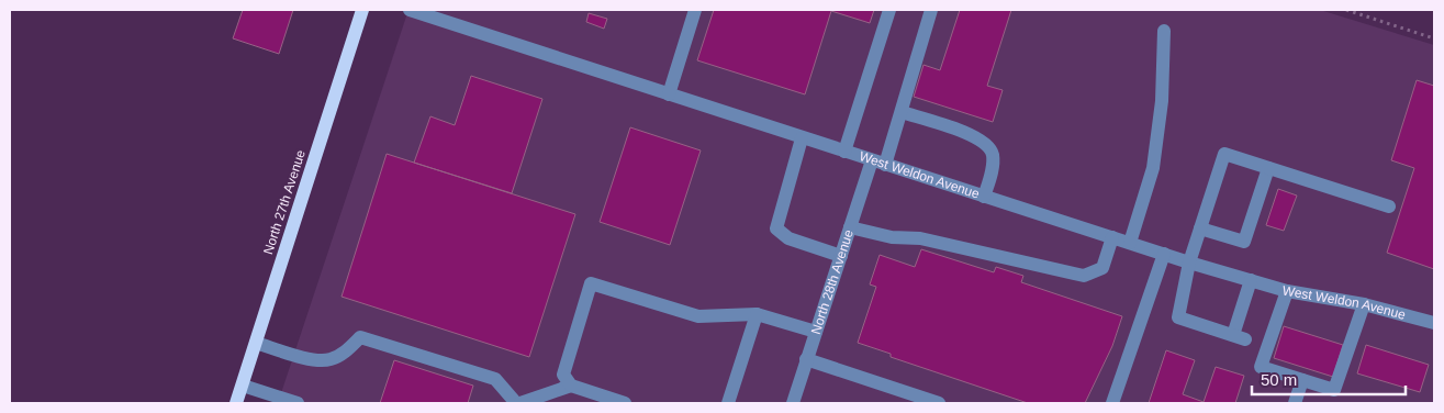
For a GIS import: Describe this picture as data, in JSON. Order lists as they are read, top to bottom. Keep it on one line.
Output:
{"streets":{"main road":["North 27th Avenue"],"street":["West Weldon Avenue","North 28th Avenue"]},"crossings":[["West Weldon Avenue","North 28th Avenue"]],"scale_bar":"50 m"}
